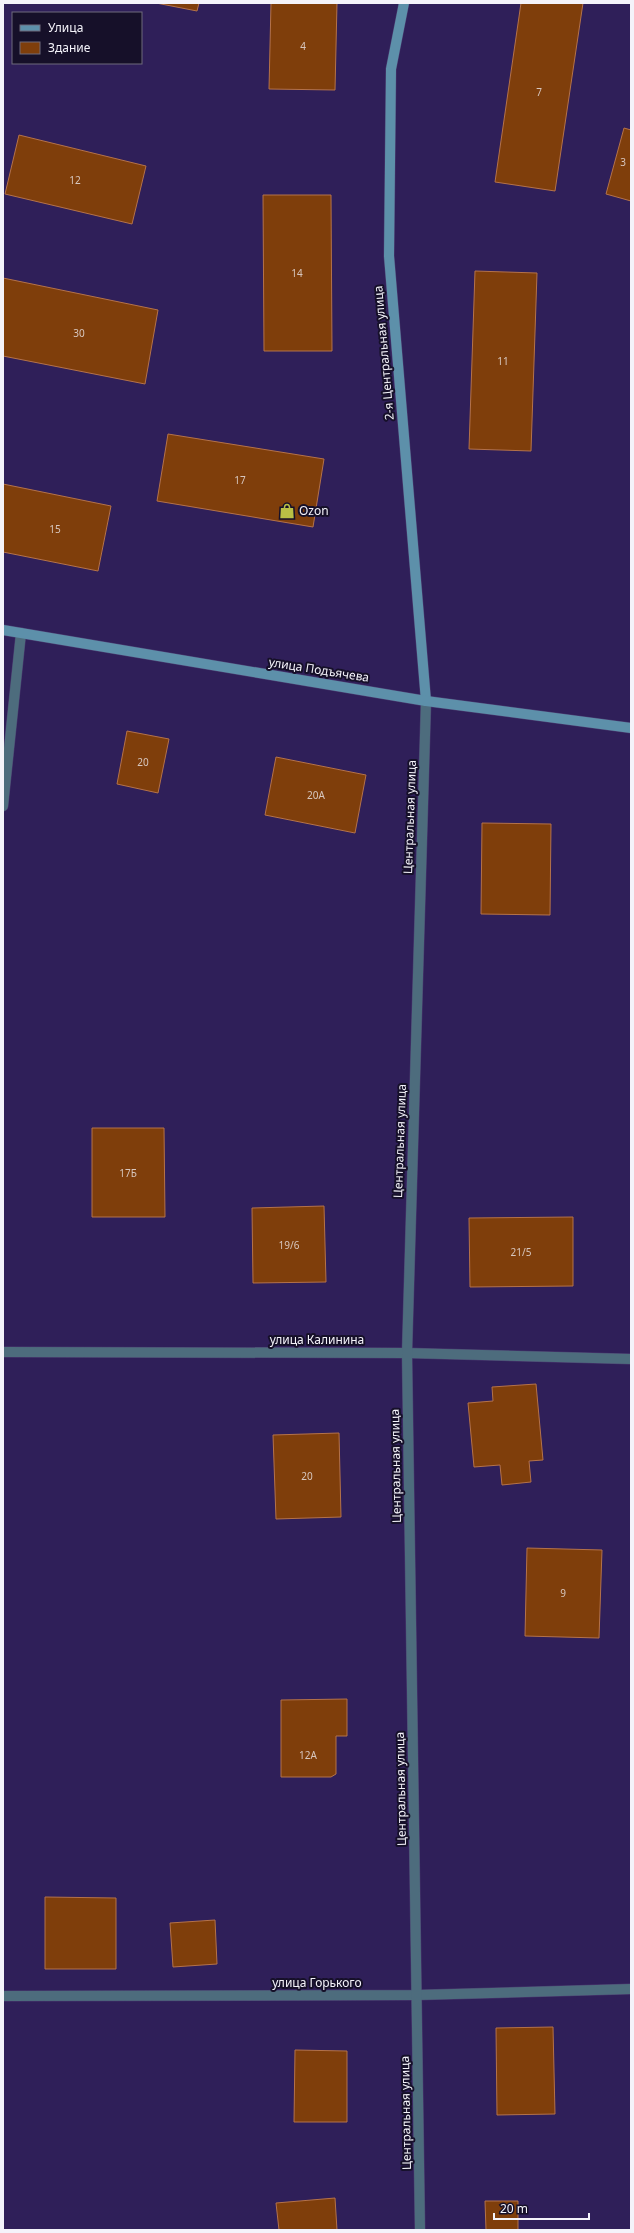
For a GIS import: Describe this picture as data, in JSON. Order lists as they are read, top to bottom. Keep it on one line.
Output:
{"streets":{"street":["2-я Центральная улица","улица Подъячева","Центральная улица","улица Калинина","улица Горького"]},"crossings":[["2-я Центральная улица","улица Подъячева"],["2-я Центральная улица","Центральная улица"],["улица Подъячева","Центральная улица"],["Центральная улица","улица Калинина"],["Центральная улица","улица Горького"]],"places":{"shop":["Ozon"]},"house_numbers":["4","7","3","12","14","30","11","17","15","20","20А","17Б","19/6","21/5","20","9","12А"],"legend":["Улица","Здание"],"scale_bar":"20 m"}
